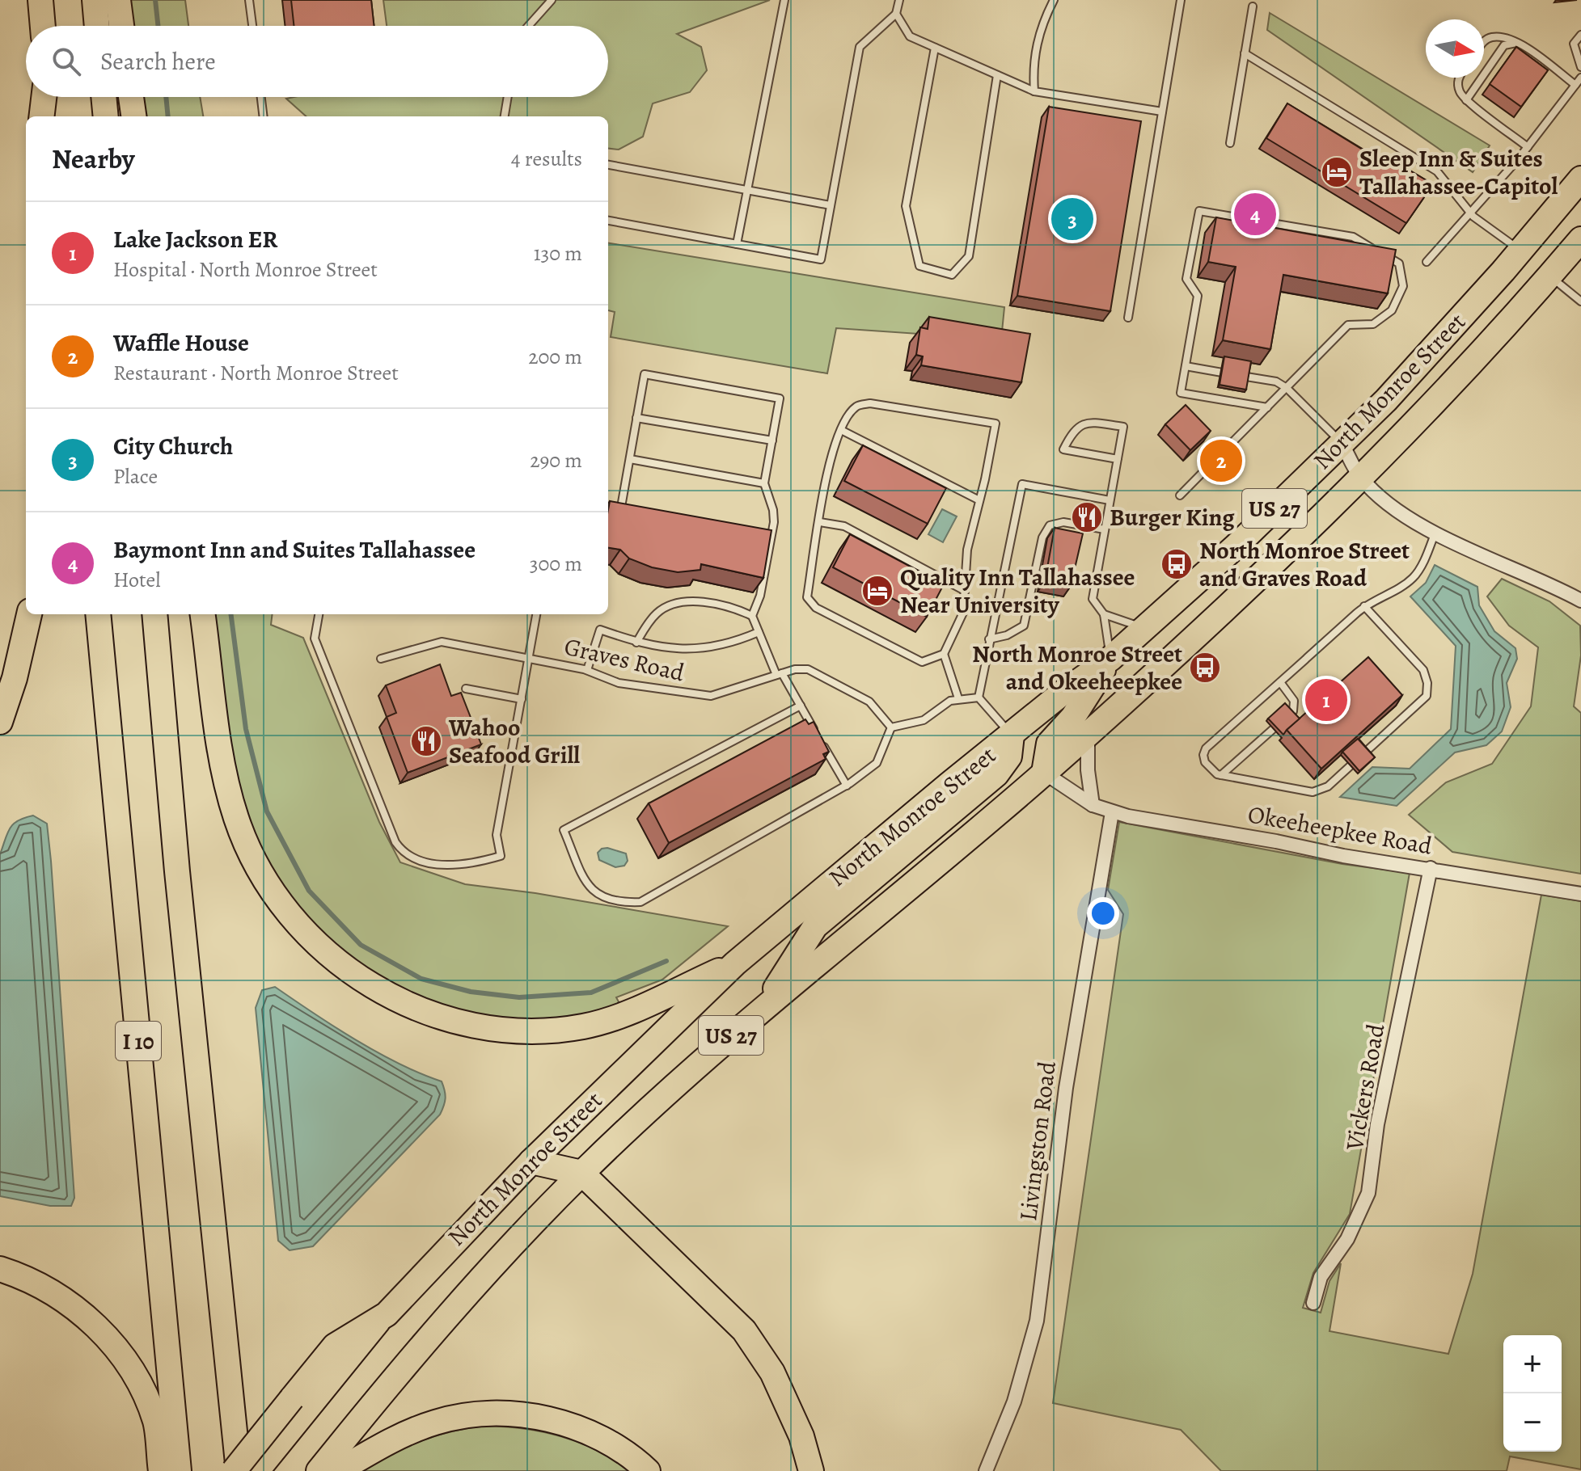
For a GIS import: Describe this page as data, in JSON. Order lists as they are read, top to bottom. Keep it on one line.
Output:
{"streets":{"highway":["North Monroe Street","US 27","I 10"],"street":["Okeeheepkee Road","Vickers Road","Livingston Road"],"lane":["Graves Road"]},"crossings":[["North Monroe Street","Okeeheepkee Road"],["Okeeheepkee Road","Vickers Road"],["Okeeheepkee Road","Livingston Road"]],"places":{"hotel":["Sleep Inn & Suites Tallahassee-Capitol","Quality Inn Tallahassee Near University"],"restaurant":["Burger King","Wahoo Seafood Grill"],"bus stop":["North Monroe Street and Graves Road","North Monroe Street and Okeeheepkee"]},"north":"right","page":{"search":"Search here","heading":["Nearby","4 results"],"pins":["4","3","2","1"],"list":[{"mark":"1","name":"Lake Jackson ER","note":"Hospital · North Monroe Street","value":"130 m"},{"mark":"2","name":"Waffle House","note":"Restaurant · North Monroe Street","value":"200 m"},{"mark":"3","name":"City Church","note":"Place","value":"290 m"},{"mark":"4","name":"Baymont Inn and Suites Tallahassee","note":"Hotel","value":"300 m"}],"map_buttons":["+","−"]}}
